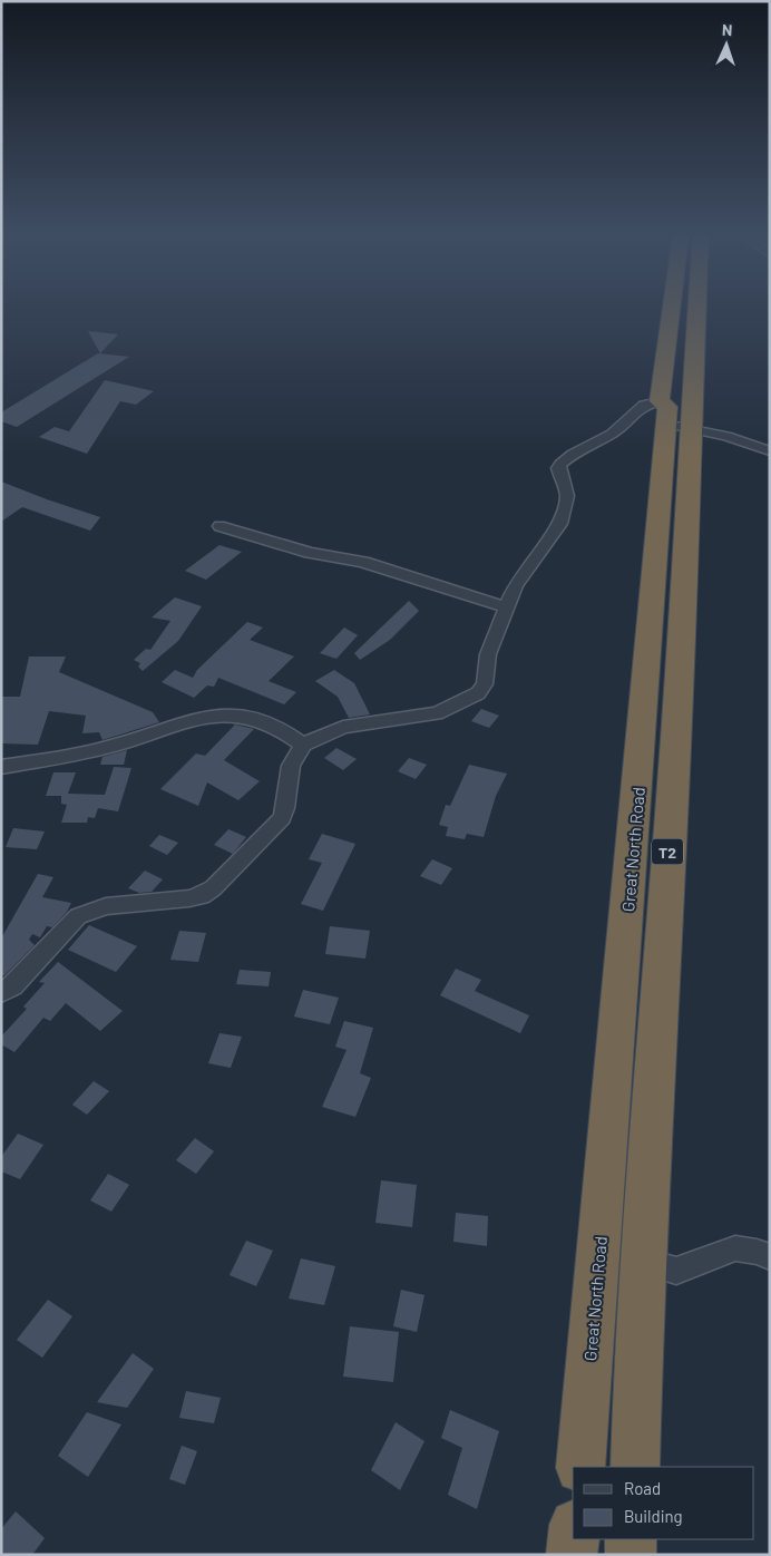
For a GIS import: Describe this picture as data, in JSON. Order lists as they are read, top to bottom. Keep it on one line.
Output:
{"streets":{"highway":["Great North Road","T2"]},"legend":["Road","Building"],"north":"top"}
